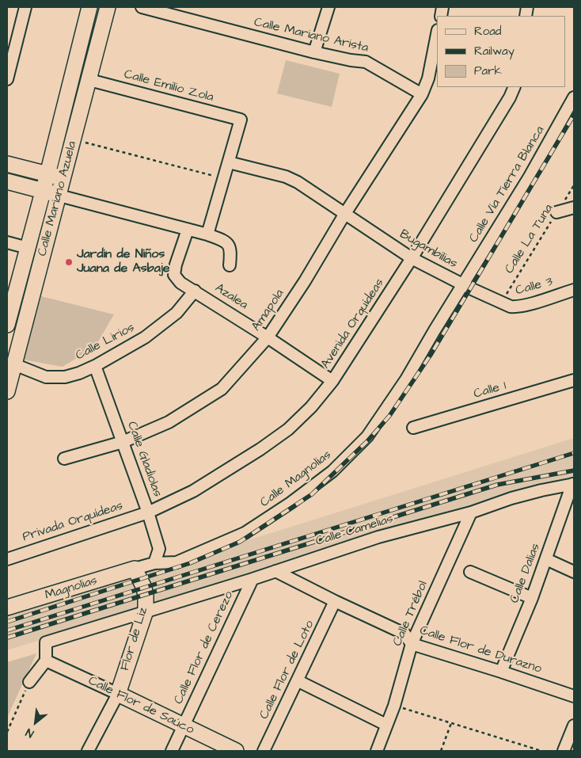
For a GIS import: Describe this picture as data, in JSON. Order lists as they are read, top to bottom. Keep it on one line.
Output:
{"streets":{"street":["Calle Mariano Arista","Calle Emilio Zola","Calle Vía Tierra Blanca","Calle Mariano Azuela","Bugambilias","Calle 3","Azalea","Amapola","Avenida Orquídeas","Calle Lirios","Calle 1","Calle Gladiolas","Calle Magnolias","Privada Orquídeas","Calle Camelias","Calle Dalias","Magnolias","Calle Trébol","Flor de Liz","Calle Flor de Cerezo","Calle Flor de Durazno","Calle Flor de Loto","Calle Flor de Saúco"],"path":["Calle La Tuna"]},"crossings":[["Calle Mariano Arista","Amapola"],["Calle Emilio Zola","Calle Mariano Azuela"],["Calle Emilio Zola","Bugambilias"],["Calle Vía Tierra Blanca","Bugambilias"],["Calle Vía Tierra Blanca","Calle Magnolias"],["Calle Mariano Azuela","Calle Lirios"],["Calle La Tuna","Bugambilias"],["Calle La Tuna","Calle 3"],["Bugambilias","Calle 3"],["Bugambilias","Amapola"],["Bugambilias","Avenida Orquídeas"],["Bugambilias","Calle Magnolias"],["Azalea","Amapola"],["Azalea","Avenida Orquídeas"],["Azalea","Calle Lirios"],["Amapola","Calle Gladiolas"],["Avenida Orquídeas","Calle Gladiolas"],["Avenida Orquídeas","Privada Orquídeas"],["Calle Lirios","Calle Gladiolas"],["Calle Gladiolas","Calle Magnolias"],["Calle Gladiolas","Privada Orquídeas"],["Calle Magnolias","Magnolias"],["Calle Magnolias","Flor de Liz"],["Calle Camelias","Calle Dalias"],["Calle Camelias","Calle Trébol"],["Calle Camelias","Flor de Liz"],["Calle Camelias","Calle Flor de Cerezo"],["Calle Camelias","Calle Flor de Durazno"],["Calle Camelias","Calle Flor de Saúco"],["Calle Dalias","Calle Flor de Durazno"],["Magnolias","Flor de Liz"],["Calle Trébol","Calle Flor de Durazno"],["Flor de Liz","Calle Flor de Saúco"],["Calle Flor de Cerezo","Calle Flor de Saúco"],["Calle Flor de Durazno","Calle Flor de Loto"]],"places":["Jardin de Niños Juana de Asbaje"],"legend":["Road","Railway","Park"],"north":"bottom left"}
